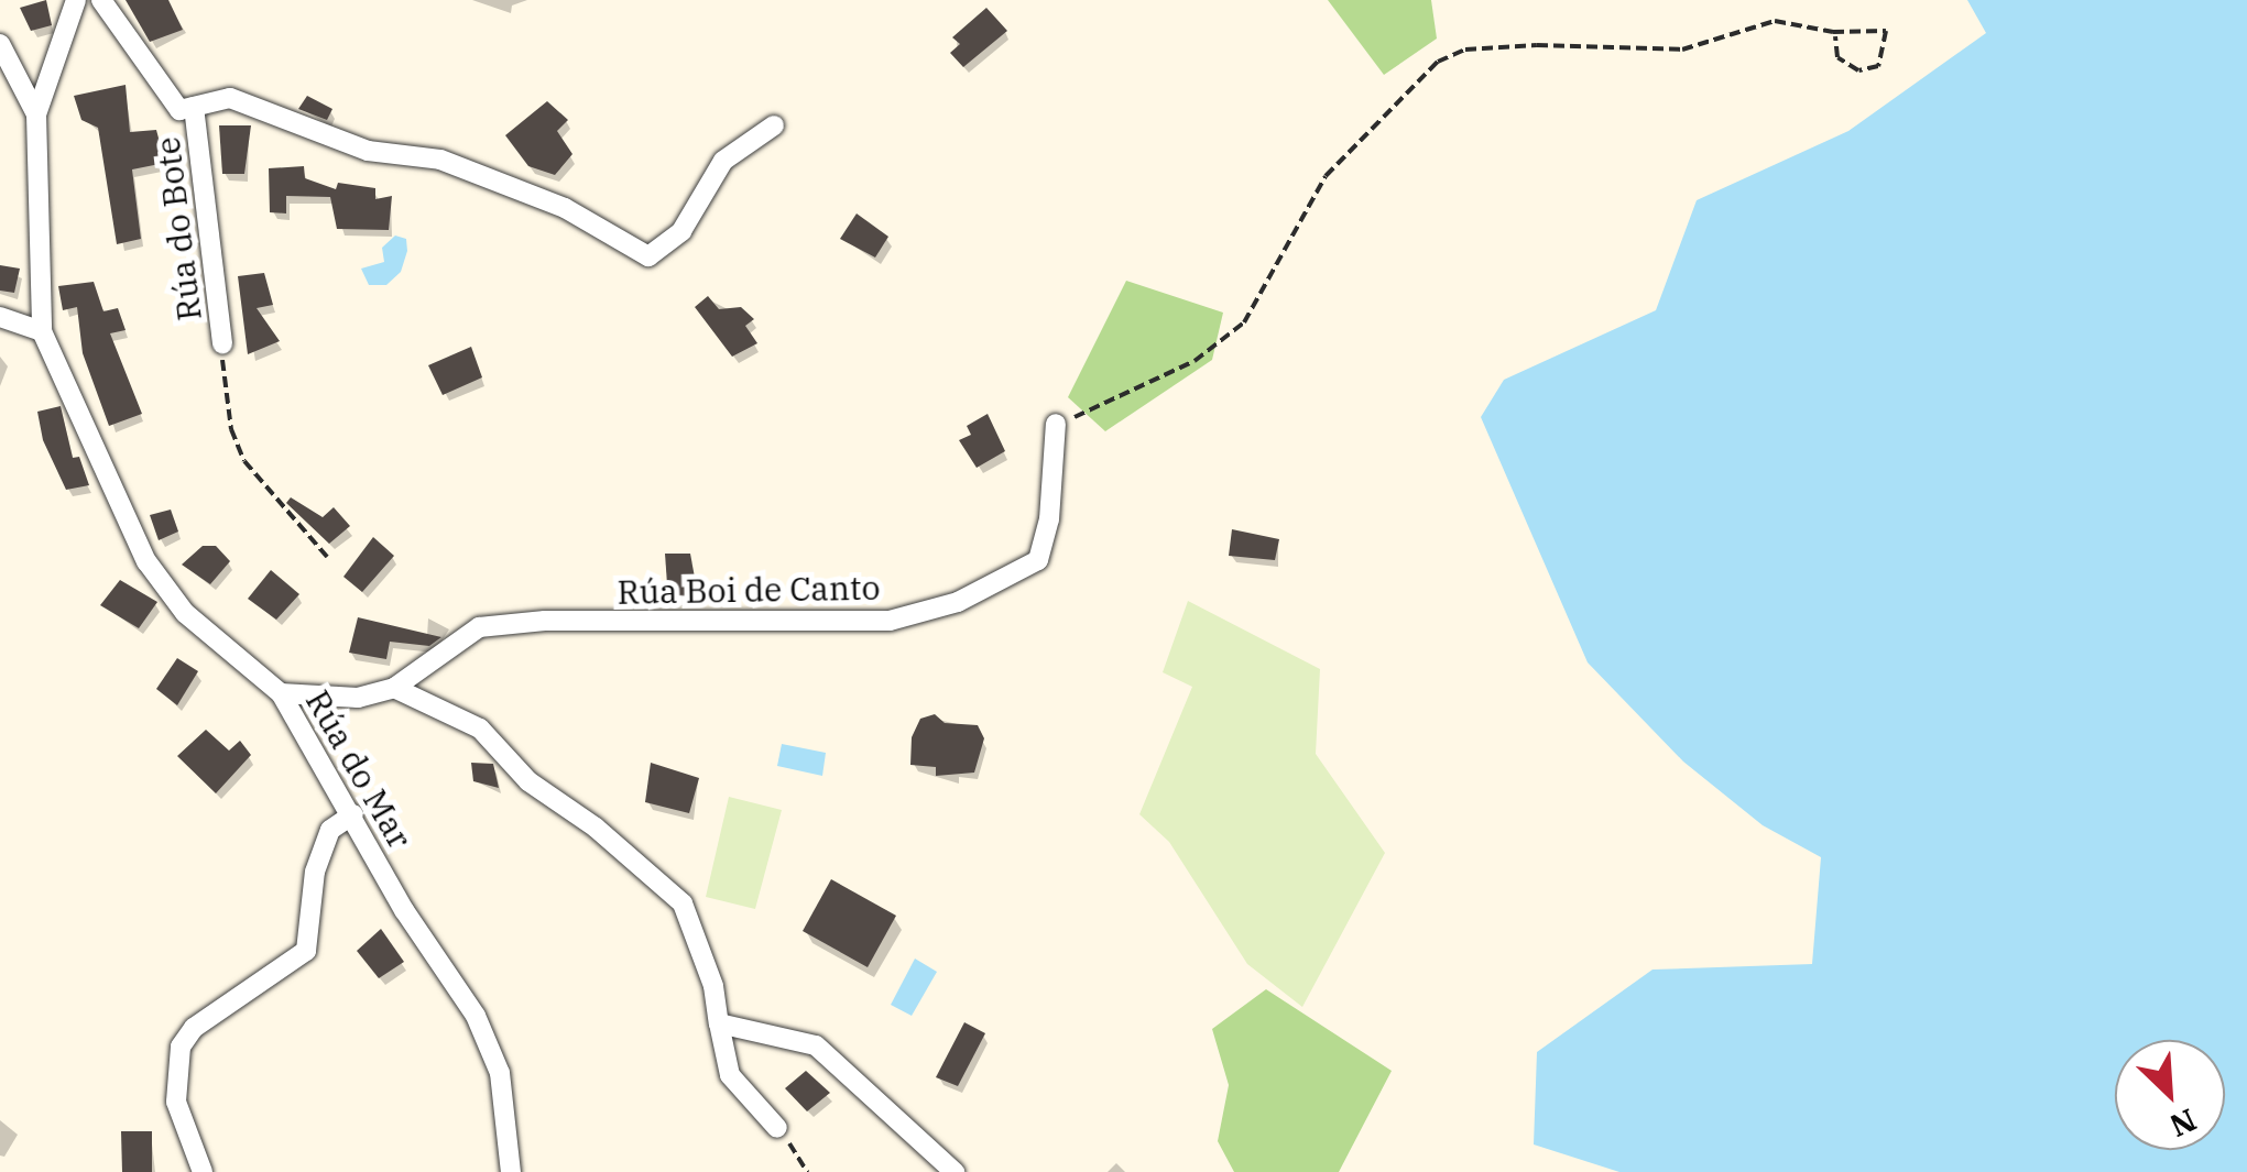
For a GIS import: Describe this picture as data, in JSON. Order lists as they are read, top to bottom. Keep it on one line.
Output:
{"streets":{"street":["Rúa do Bote","Rúa Boi de Canto","Rúa do Mar"]},"north":"bottom right"}
